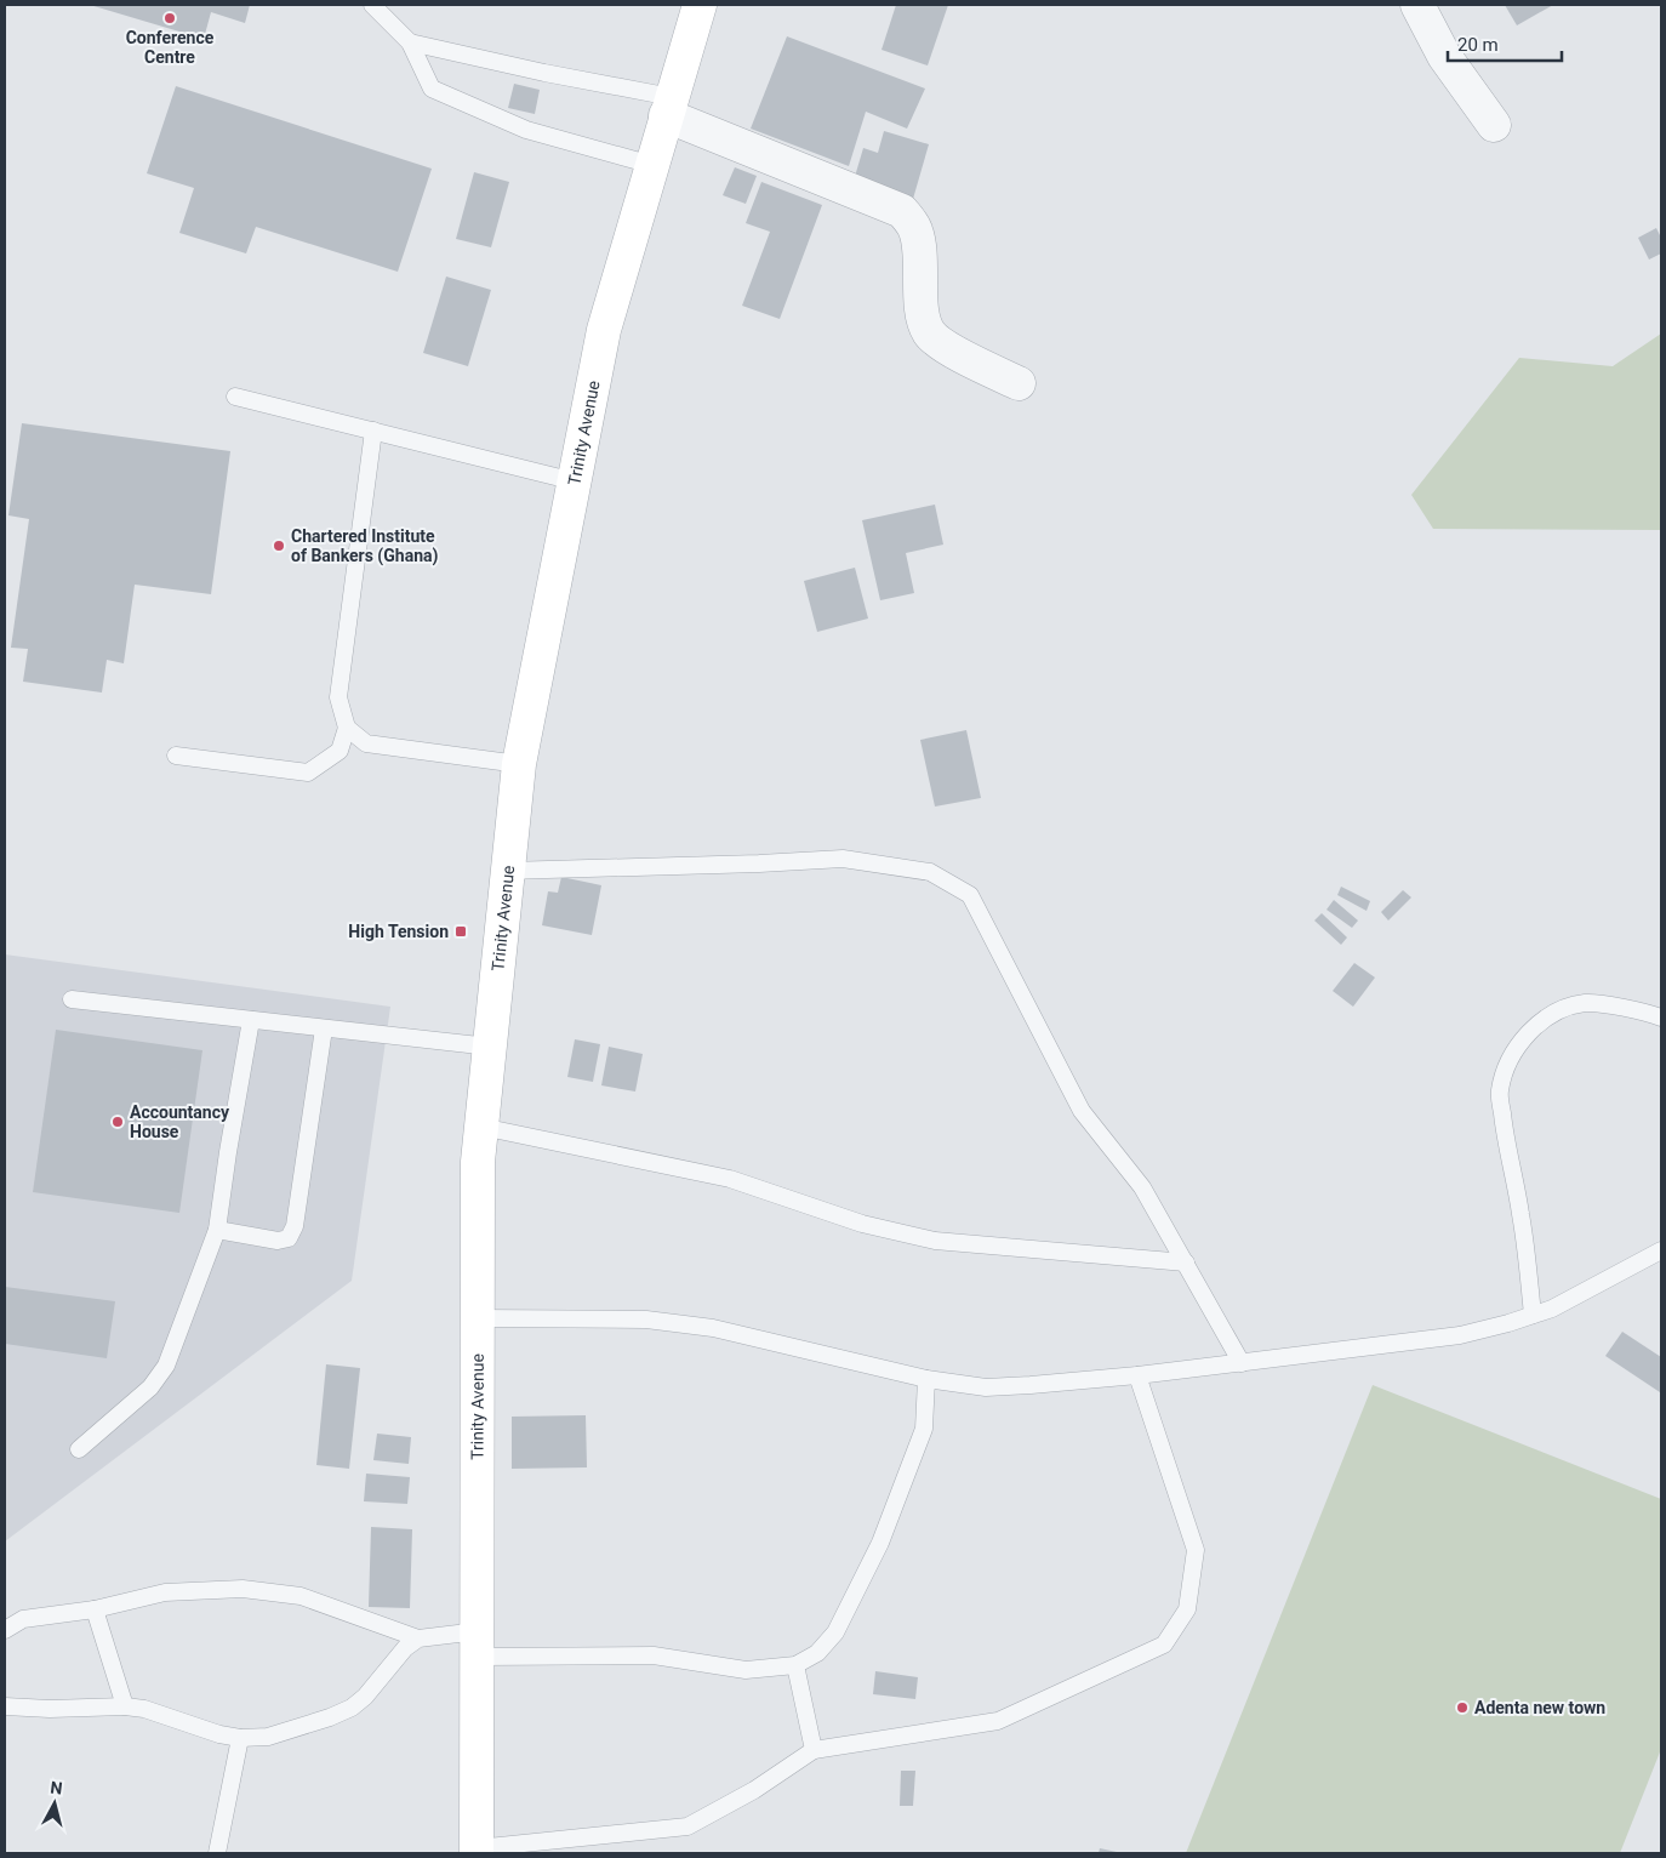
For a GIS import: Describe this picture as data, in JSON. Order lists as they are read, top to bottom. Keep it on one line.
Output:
{"streets":{"street":["Trinity Avenue"]},"places":{"other":["Conference Centre","Chartered Institute of Bankers (Ghana)","Accountancy House","Adenta new town"],"transit":["High Tension"]},"scale_bar":"20 m","north":"top"}
